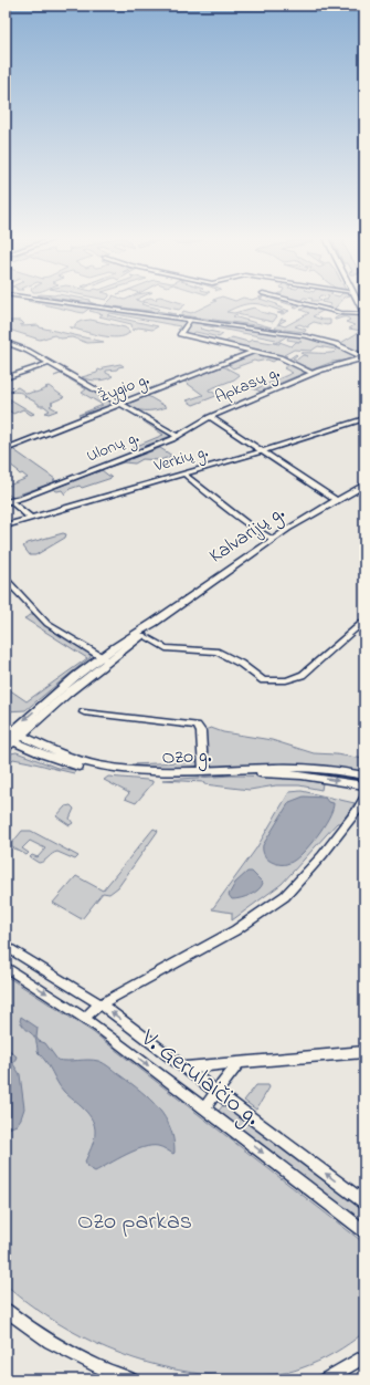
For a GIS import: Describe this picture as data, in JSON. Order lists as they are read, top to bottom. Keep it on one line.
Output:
{"streets":{"main road":["Apkasų g.","Ulonų g.","Kalvarijų g.","Ozo g."],"street":["Žygio g.","Verkių g.","V. Gerulaičio g."]},"crossings":[["Apkasų g.","Ulonų g."],["Apkasų g.","Verkių g."],["Apkasų g.","Kalvarijų g."],["Kalvarijų g.","Ozo g."]],"parks":["Ozo parkas"]}
